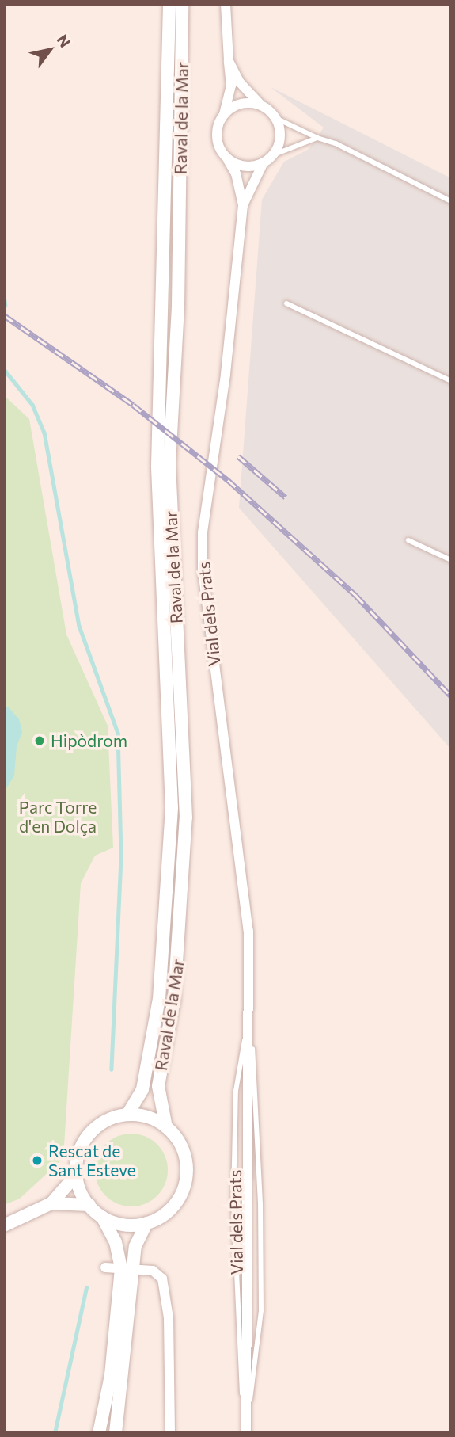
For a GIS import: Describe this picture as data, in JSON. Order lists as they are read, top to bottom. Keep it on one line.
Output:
{"streets":{"street":["Raval de la Mar","Vial dels Prats"]},"parks":["Parc Torre d'en Dolça"],"places":["Hipòdrom","Rescat de Sant Esteve"],"north":"top right"}
